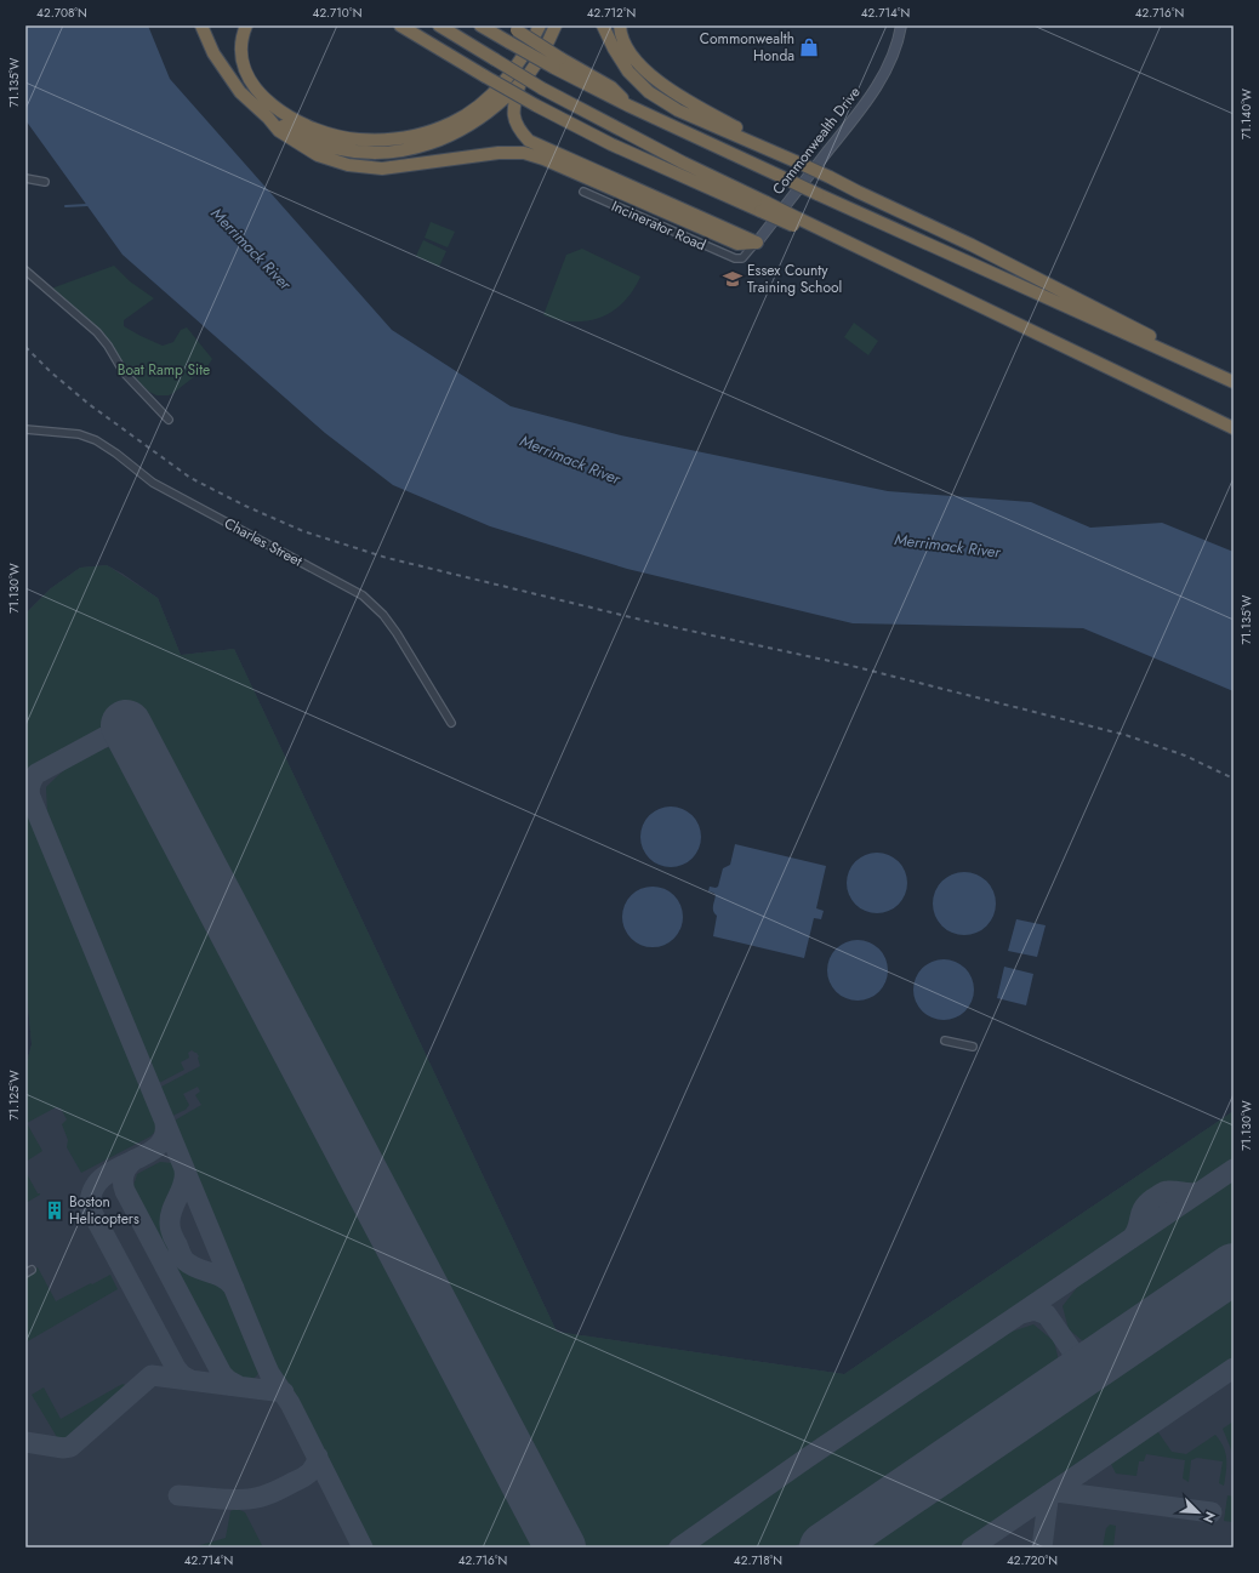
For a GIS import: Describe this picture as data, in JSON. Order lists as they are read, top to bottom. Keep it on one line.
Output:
{"streets":{"main road":["Commonwealth Drive"],"street":["Incinerator Road","Charles Street"]},"crossings":[["Commonwealth Drive","Incinerator Road"]],"water":["Merrimack River"],"parks":["Boat Ramp Site"],"places":{"shop":["Commonwealth Honda"],"school or university":["Essex County Training School"],"building":["Boston Helicopters"]},"north":"bottom right","coordinates":["42.708°N","42.710°N","42.712°N","42.714°N","42.716°N","71.135°W","71.140°W","71.130°W","71.125°W","42.718°N","42.720°N"]}
